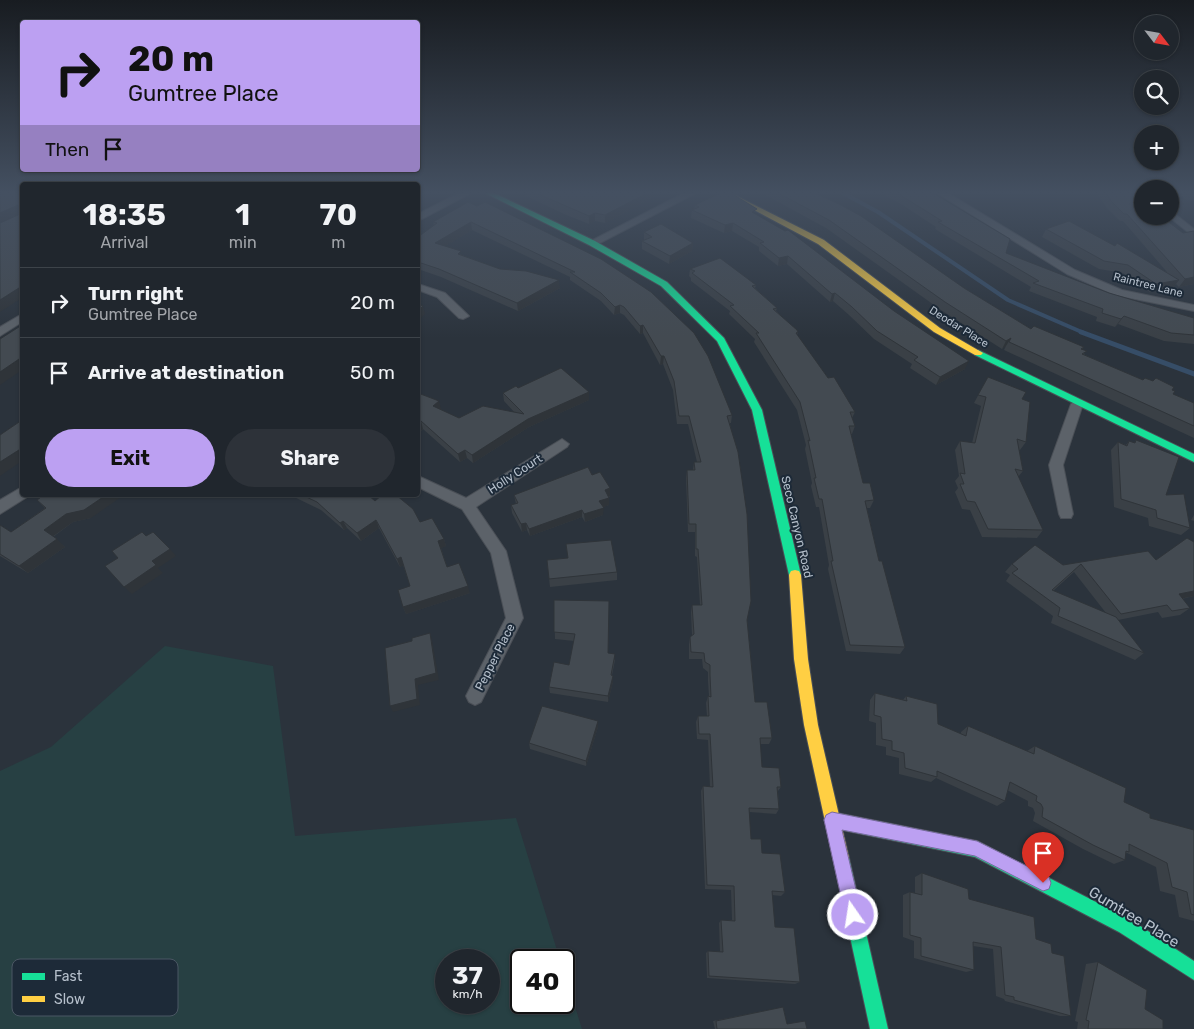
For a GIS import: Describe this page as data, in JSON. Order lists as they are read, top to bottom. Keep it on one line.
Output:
{"streets":{"street":["Raintree Lane","Deodar Place","Holly Court","Seco Canyon Road","Pepper Place","Gumtree Place"]},"crossings":[["Holly Court","Pepper Place"],["Seco Canyon Road","Gumtree Place"]],"legend":["Fast","Slow"],"north":"bottom right","page":{"map_buttons":["+","−"],"turn":["20 m","Gumtree Place"],"then":"Then","eta":["18:35","Arrival","1","min","70","m"],"list":[{"name":"Turn right","note":"Gumtree Place","value":"20 m"},{"name":"Arrive at destination","value":"50 m"}],"buttons":["Exit","Share"],"speed":"37 km/h","limit":"40"}}
